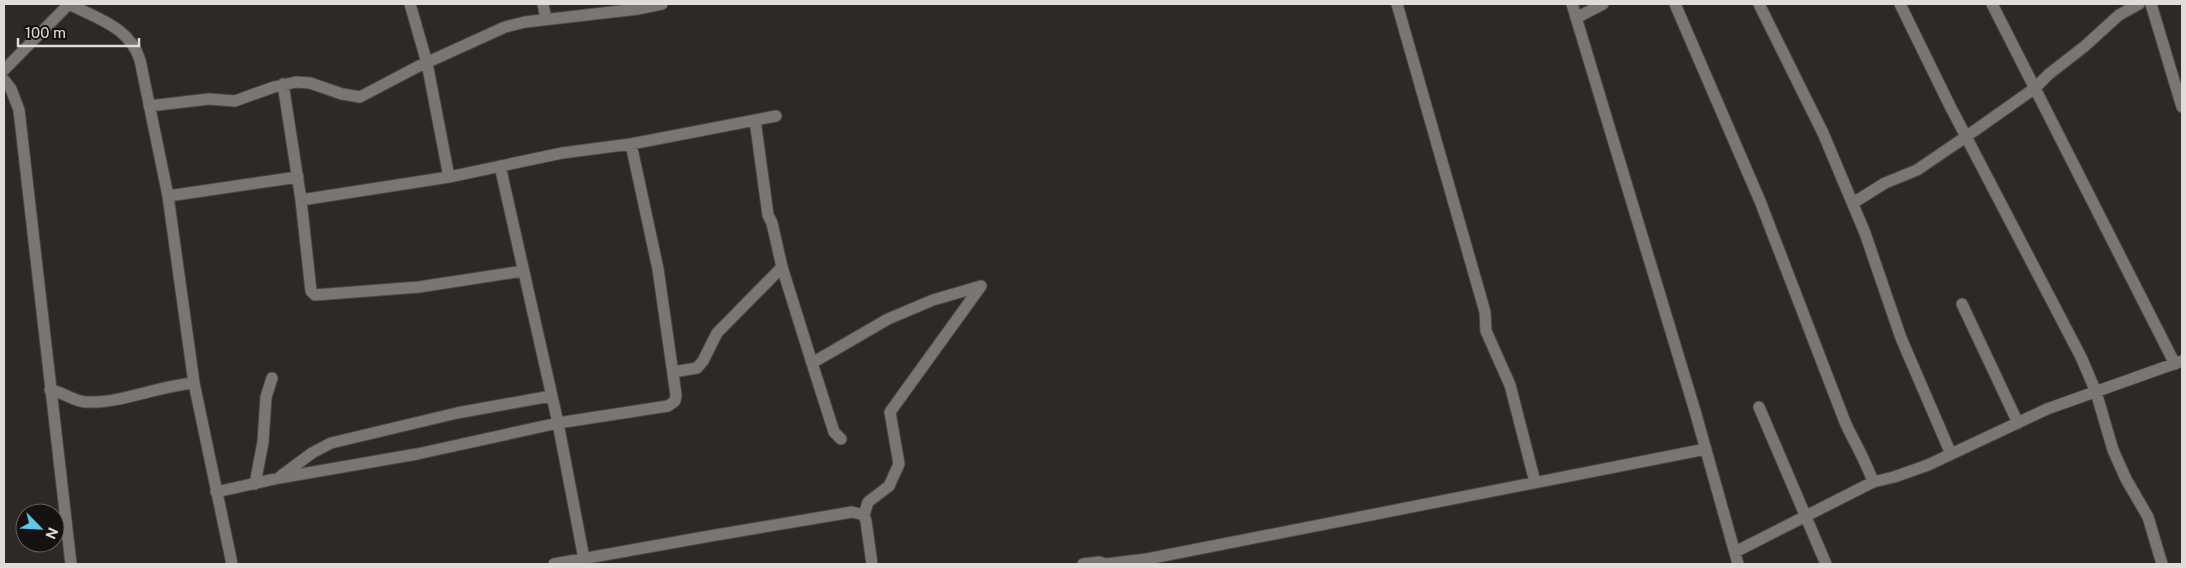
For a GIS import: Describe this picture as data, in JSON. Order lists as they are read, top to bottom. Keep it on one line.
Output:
{"scale_bar":"100 m","north":"bottom right"}
